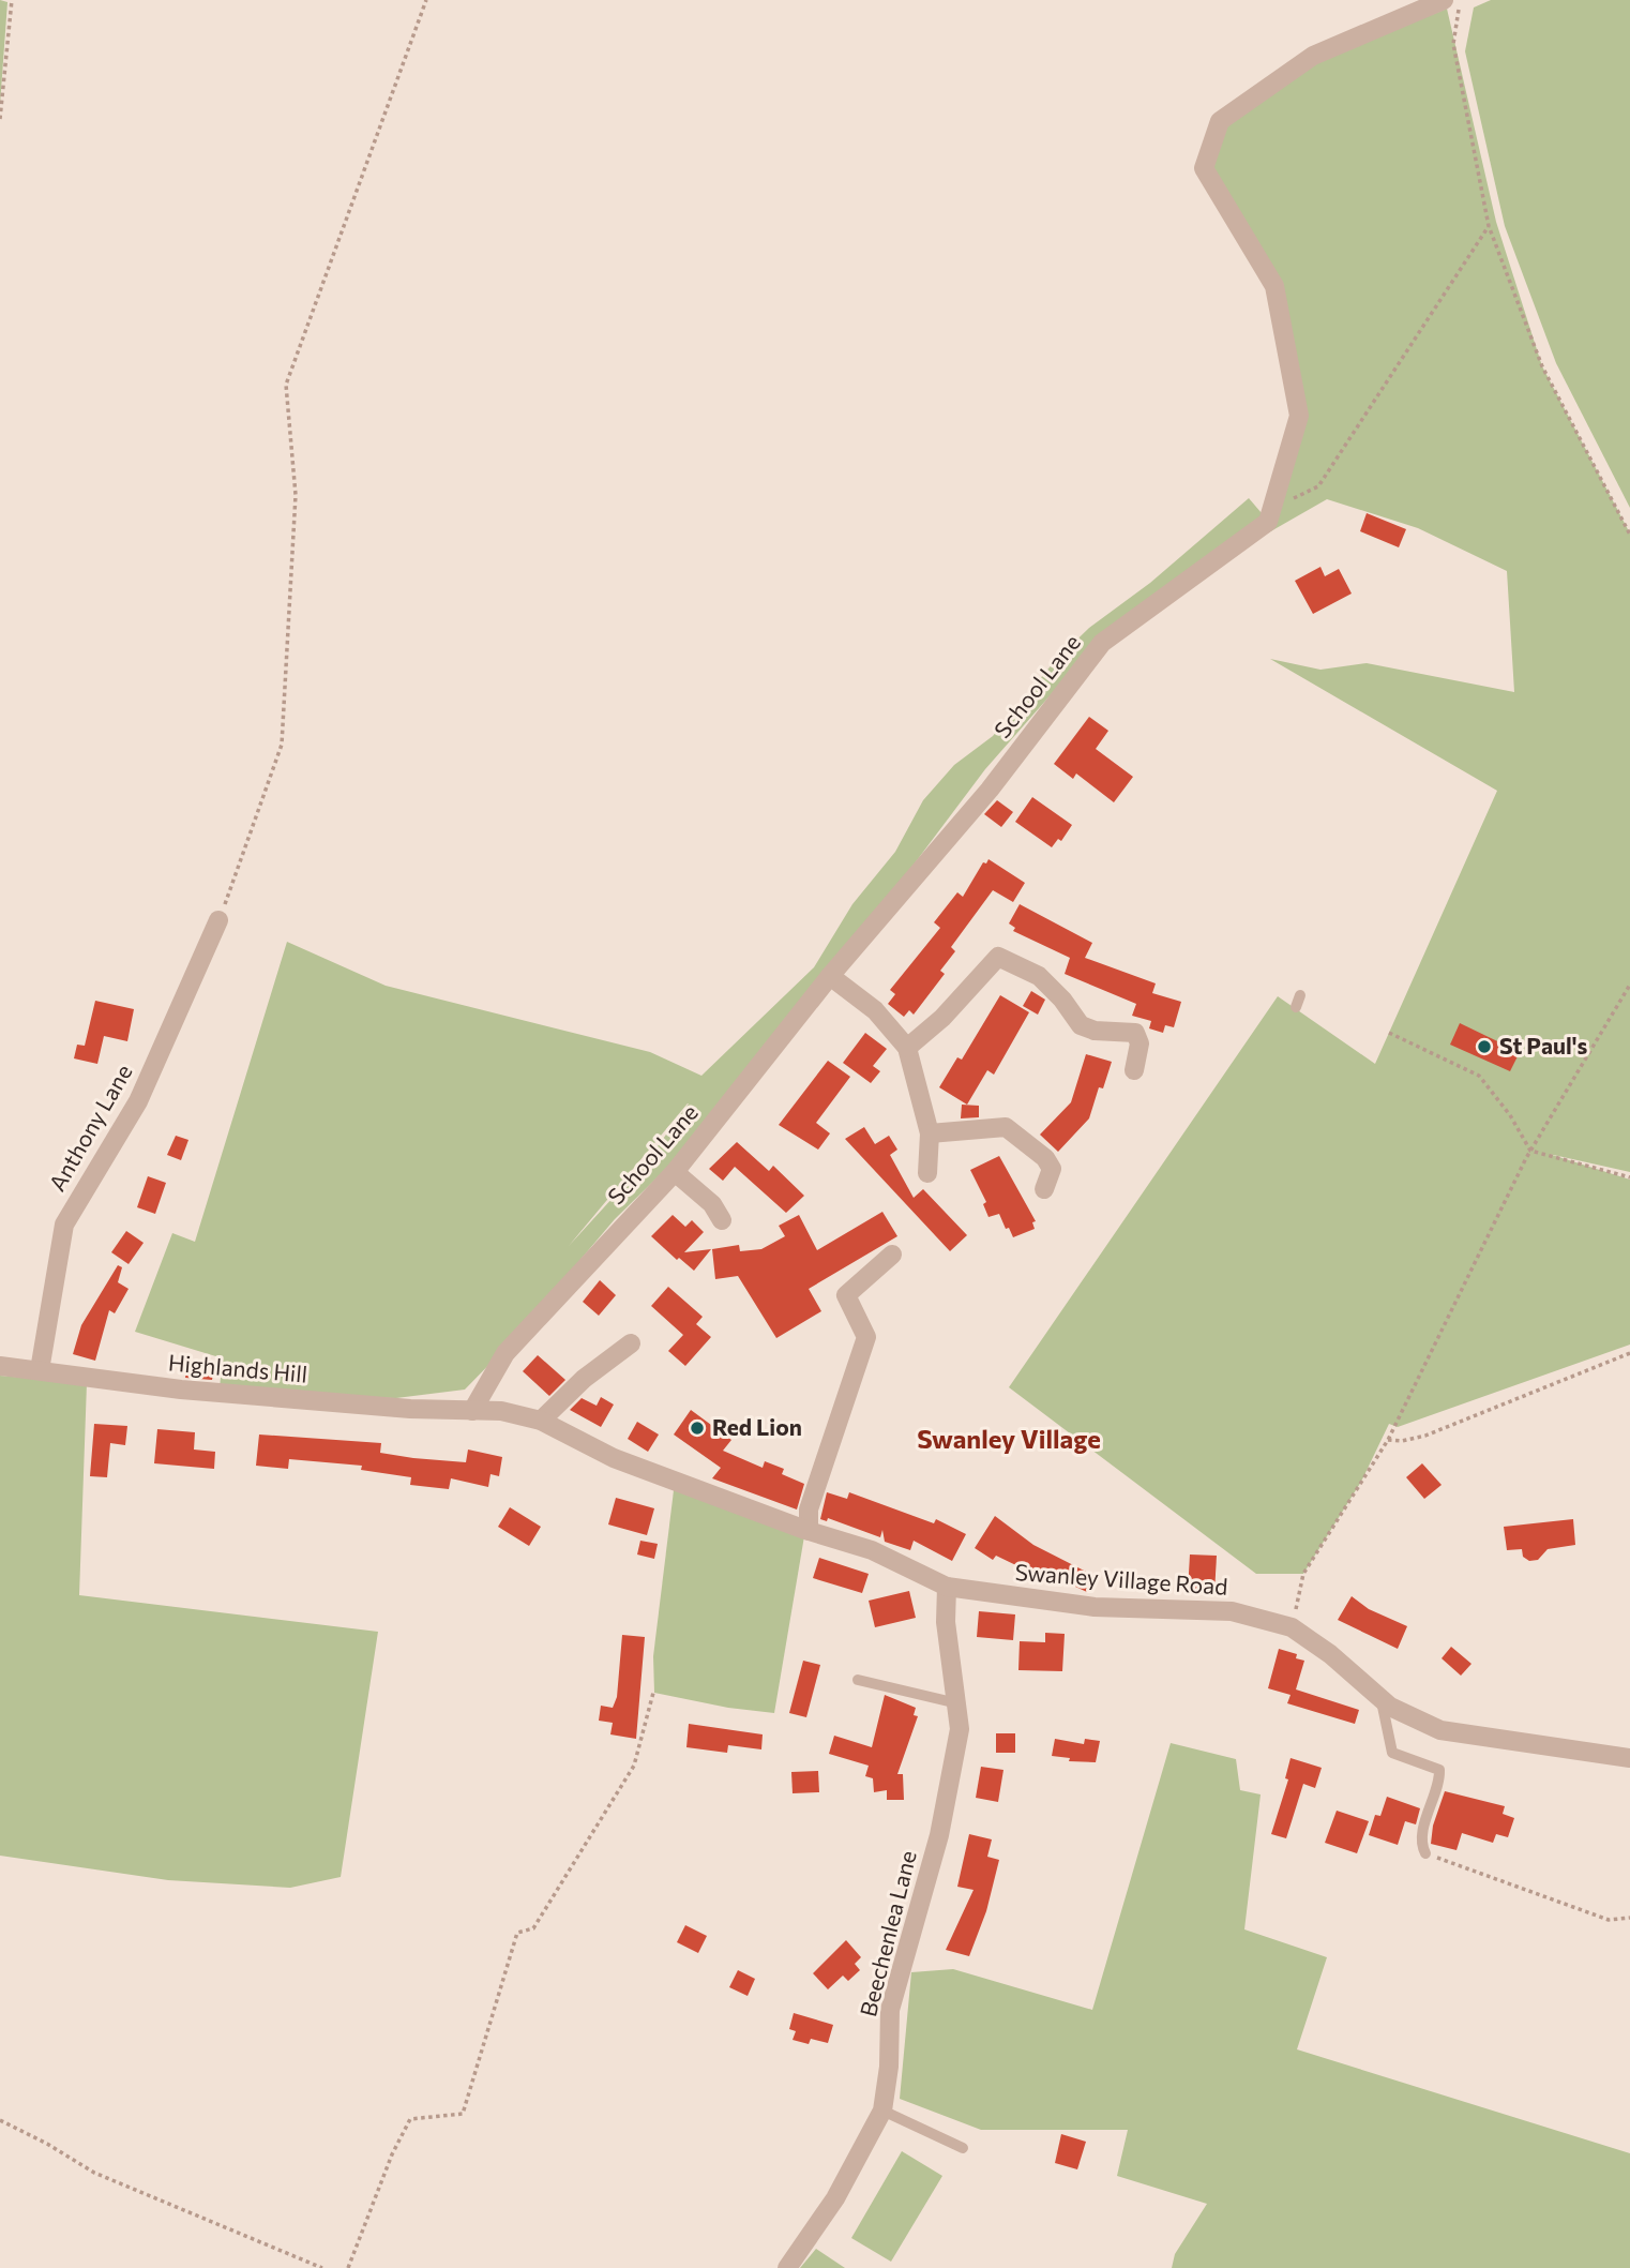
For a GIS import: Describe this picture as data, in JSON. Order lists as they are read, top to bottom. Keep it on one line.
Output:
{"streets":{"street":["School Lane","Anthony Lane","Highlands Hill","Swanley Village Road","Beechenlea Lane"]},"crossings":[["School Lane","Highlands Hill"],["School Lane","Swanley Village Road"],["Anthony Lane","Highlands Hill"],["Highlands Hill","Swanley Village Road"],["Swanley Village Road","Beechenlea Lane"]],"districts":["Swanley Village"],"places":["St Paul's","Red Lion"]}
